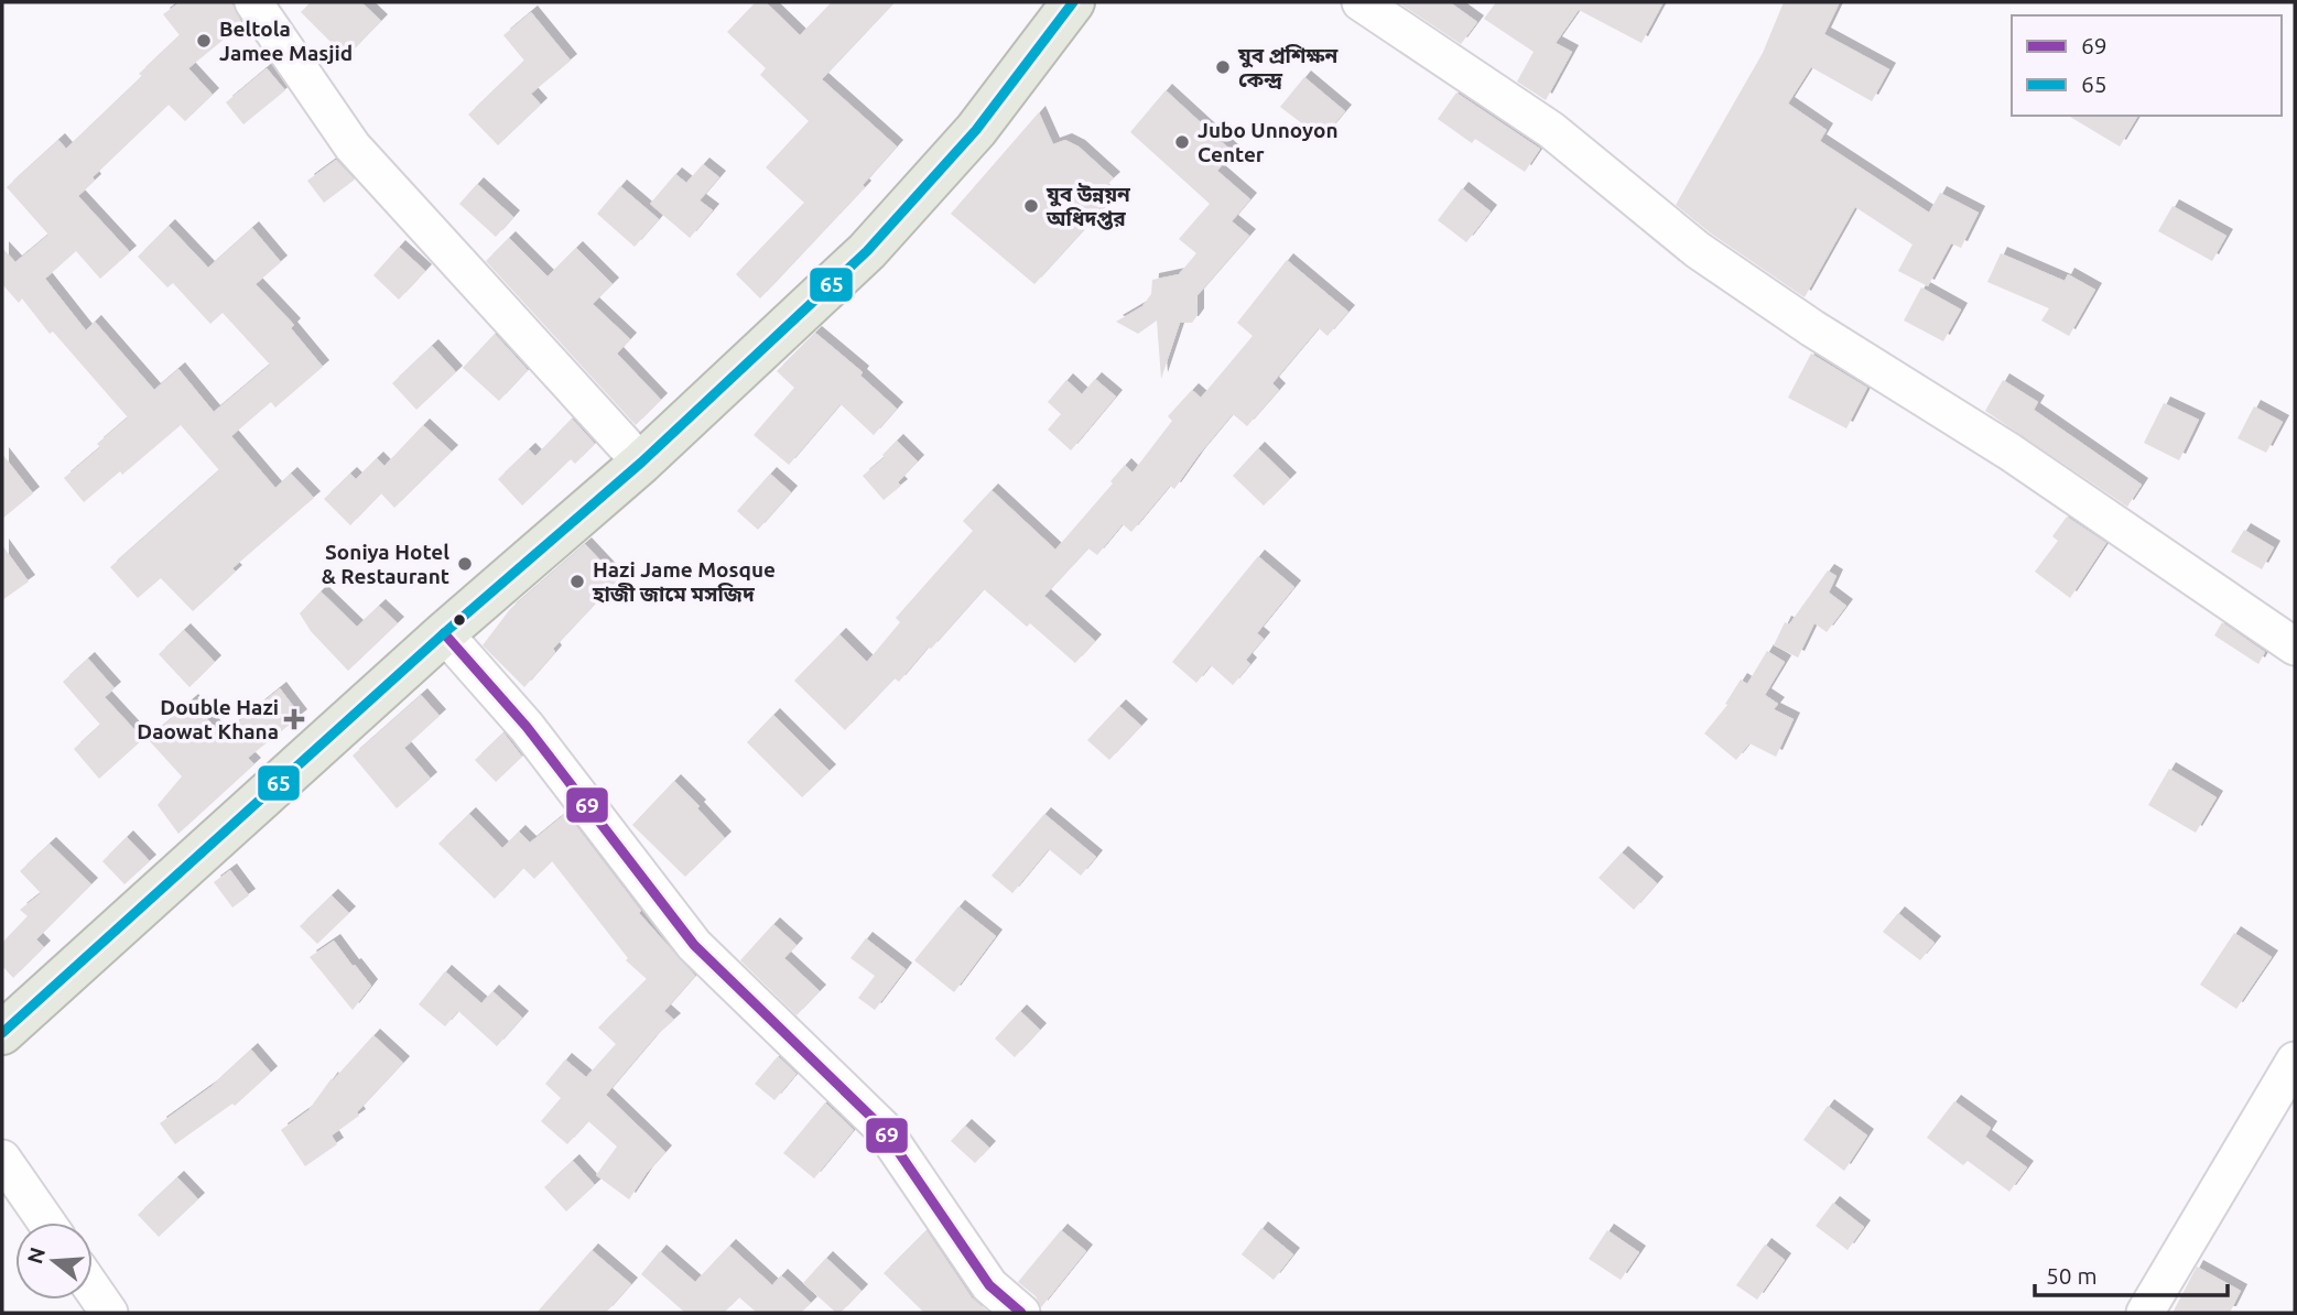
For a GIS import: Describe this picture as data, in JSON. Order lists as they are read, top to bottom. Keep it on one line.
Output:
{"places":{"other":["Beltola Jamee Masjid","যুব প্রশিক্ষন কেন্দ্র","Jubo Unnoyon Center","যুব উন্নয়ন অধিদপ্তর","Soniya Hotel & Restaurant","Hazi Jame Mosque হাজী জামে মসজিদ"],"health":["Double Hazi Daowat Khana"]},"lines":["transit line 65","transit line 69"],"legend":["69","65"],"scale_bar":"50 m","north":"left"}
